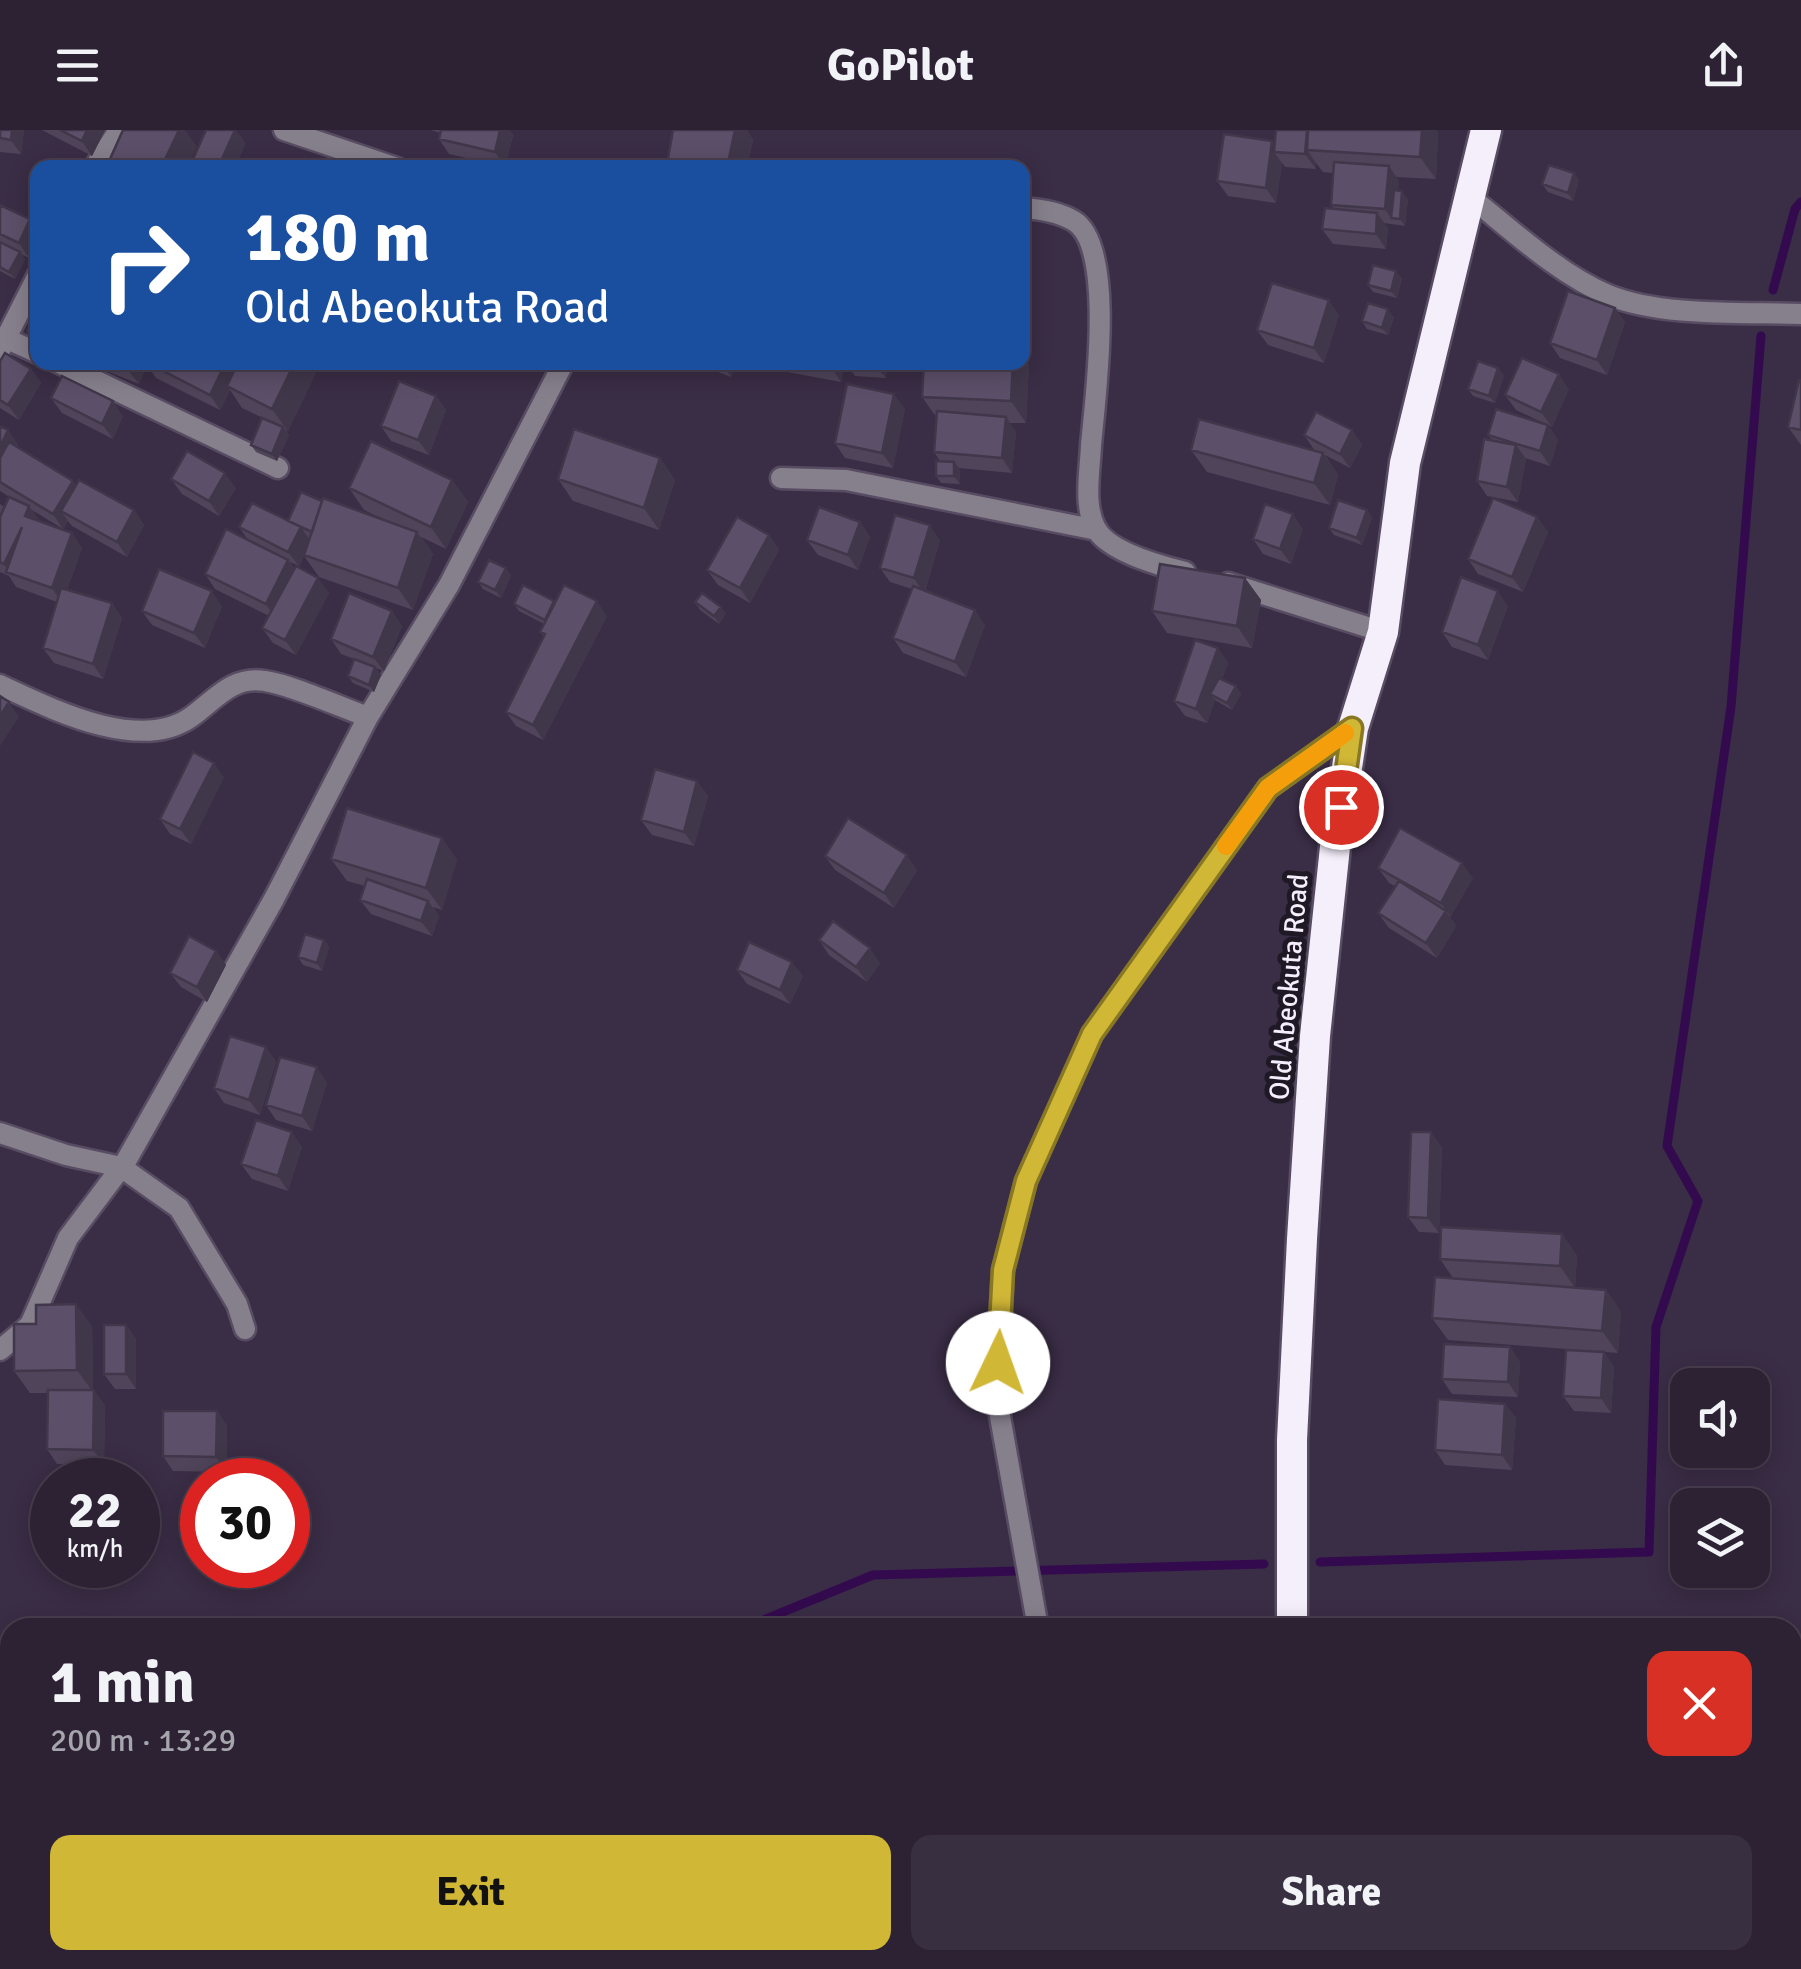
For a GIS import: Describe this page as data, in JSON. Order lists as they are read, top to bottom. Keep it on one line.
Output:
{"streets":{"highway":["Old Abeokuta Road"]},"page":{"header":"GoPilot","turn":["180 m","Old Abeokuta Road"],"speed":"22 km/h","limit":"30","heading":["1 min","200 m · 13:29"],"buttons":["Exit","Share"]}}
